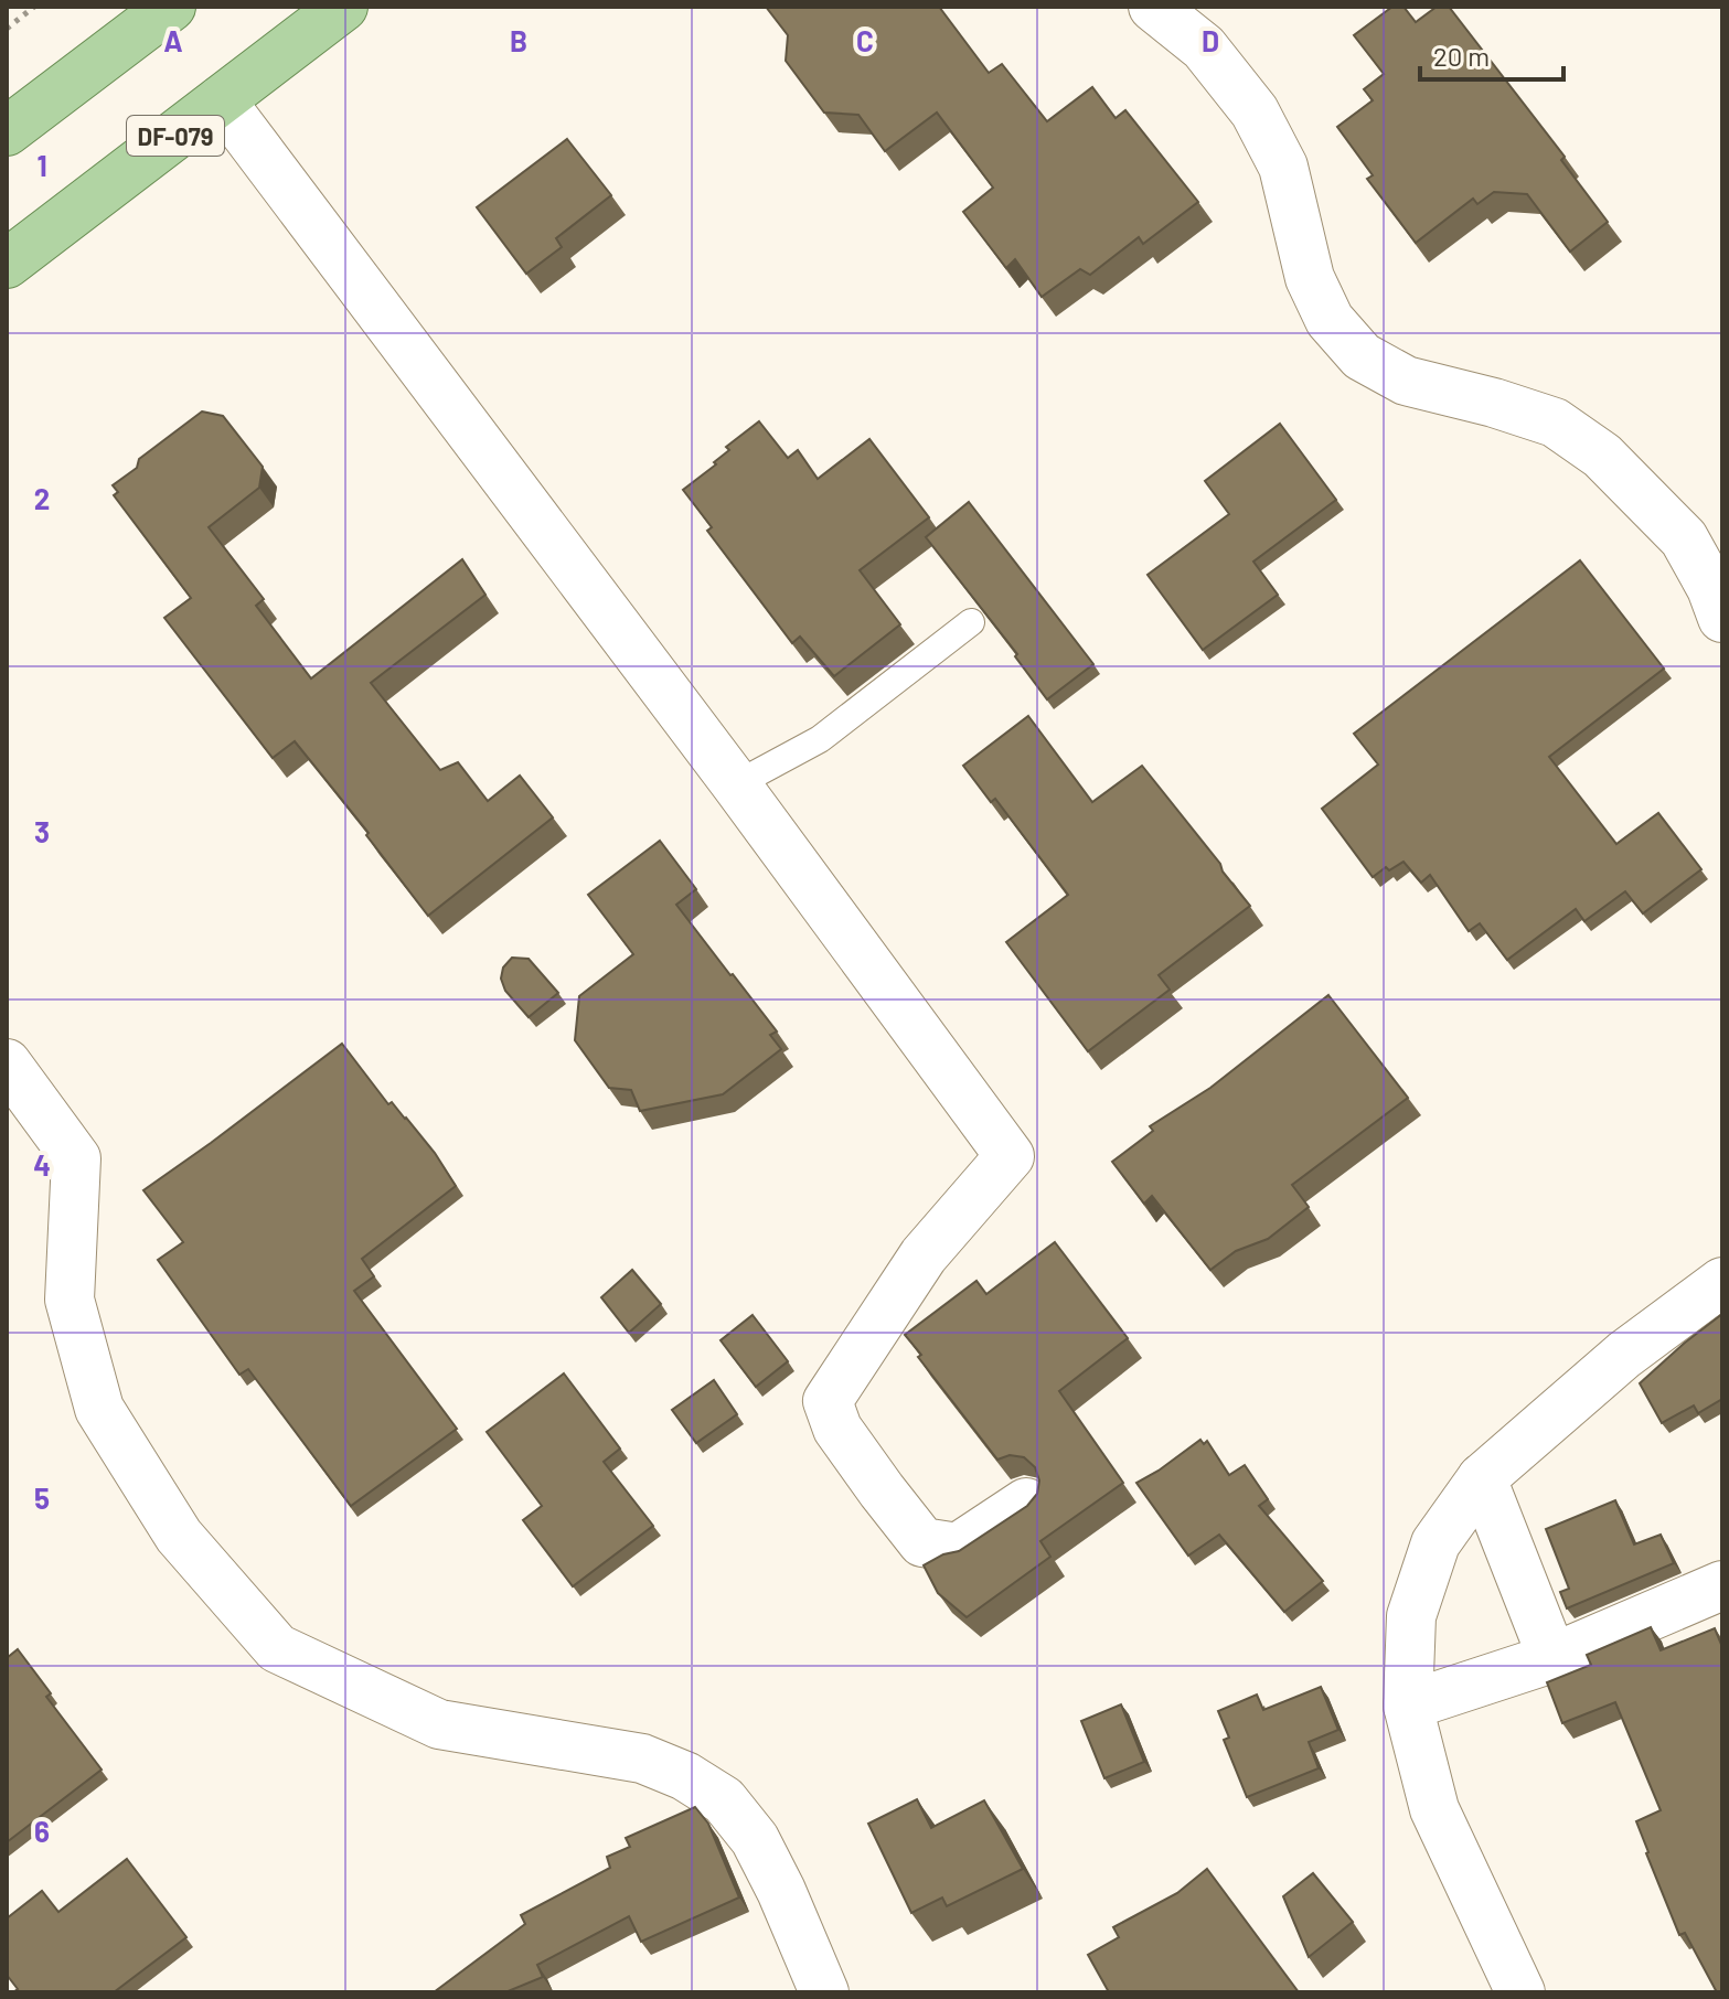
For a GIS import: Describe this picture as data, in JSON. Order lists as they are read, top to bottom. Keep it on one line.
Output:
{"streets":{"main road":["DF-079"]},"scale_bar":"20 m","grid":{"columns":["A","B","C","D"],"rows":["1","2","3","4","5","6"]}}
